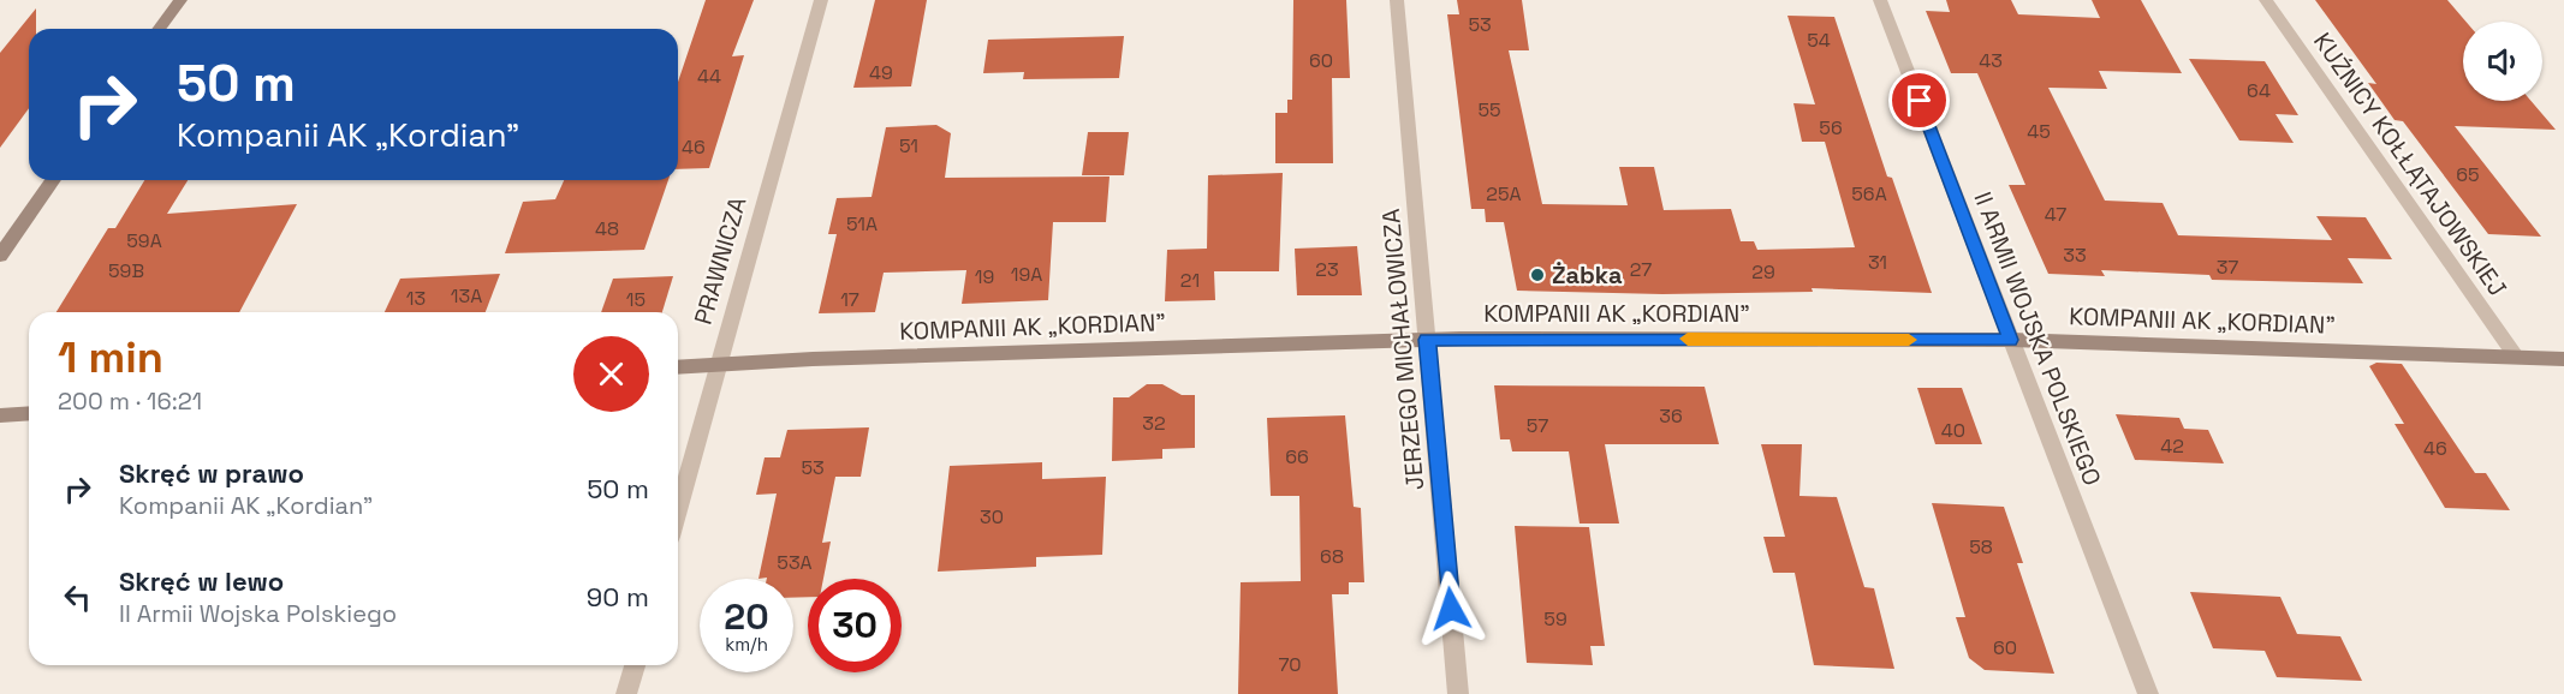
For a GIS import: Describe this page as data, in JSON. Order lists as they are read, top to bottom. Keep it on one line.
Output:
{"streets":{"street":["KUŹNICY KOŁŁĄTAJOWSKIEJ","PRAWNICZA","KOMPANII AK „KORDIAN”","II ARMII WOJSKA POLSKIEGO","JERZEGO MICHAŁOWICZA"]},"crossings":[["KUŹNICY KOŁŁĄTAJOWSKIEJ","KOMPANII AK „KORDIAN”"],["PRAWNICZA","KOMPANII AK „KORDIAN”"],["KOMPANII AK „KORDIAN”","II ARMII WOJSKA POLSKIEGO"],["KOMPANII AK „KORDIAN”","JERZEGO MICHAŁOWICZA"]],"places":["Żabka"],"house_numbers":["53","54","60","43","49","44","64","55","56","45","51","46","65","25A","56A","47","51A","48","59A","33","31","37","23","27","59B","29","19A","19","21","13A","13","15","17","36","32","57","40","42","46","66","53","30","58","68","53A","59","60","70"],"page":{"turn":["50 m","Kompanii AK „Kordian”"],"heading":["1 min","200 m · 16:21"],"list":[{"name":"Skręć w prawo","note":"Kompanii AK „Kordian”","value":"50 m"},{"name":"Skręć w lewo","note":"II Armii Wojska Polskiego","value":"90 m"}],"speed":"20 km/h","limit":"30"}}
